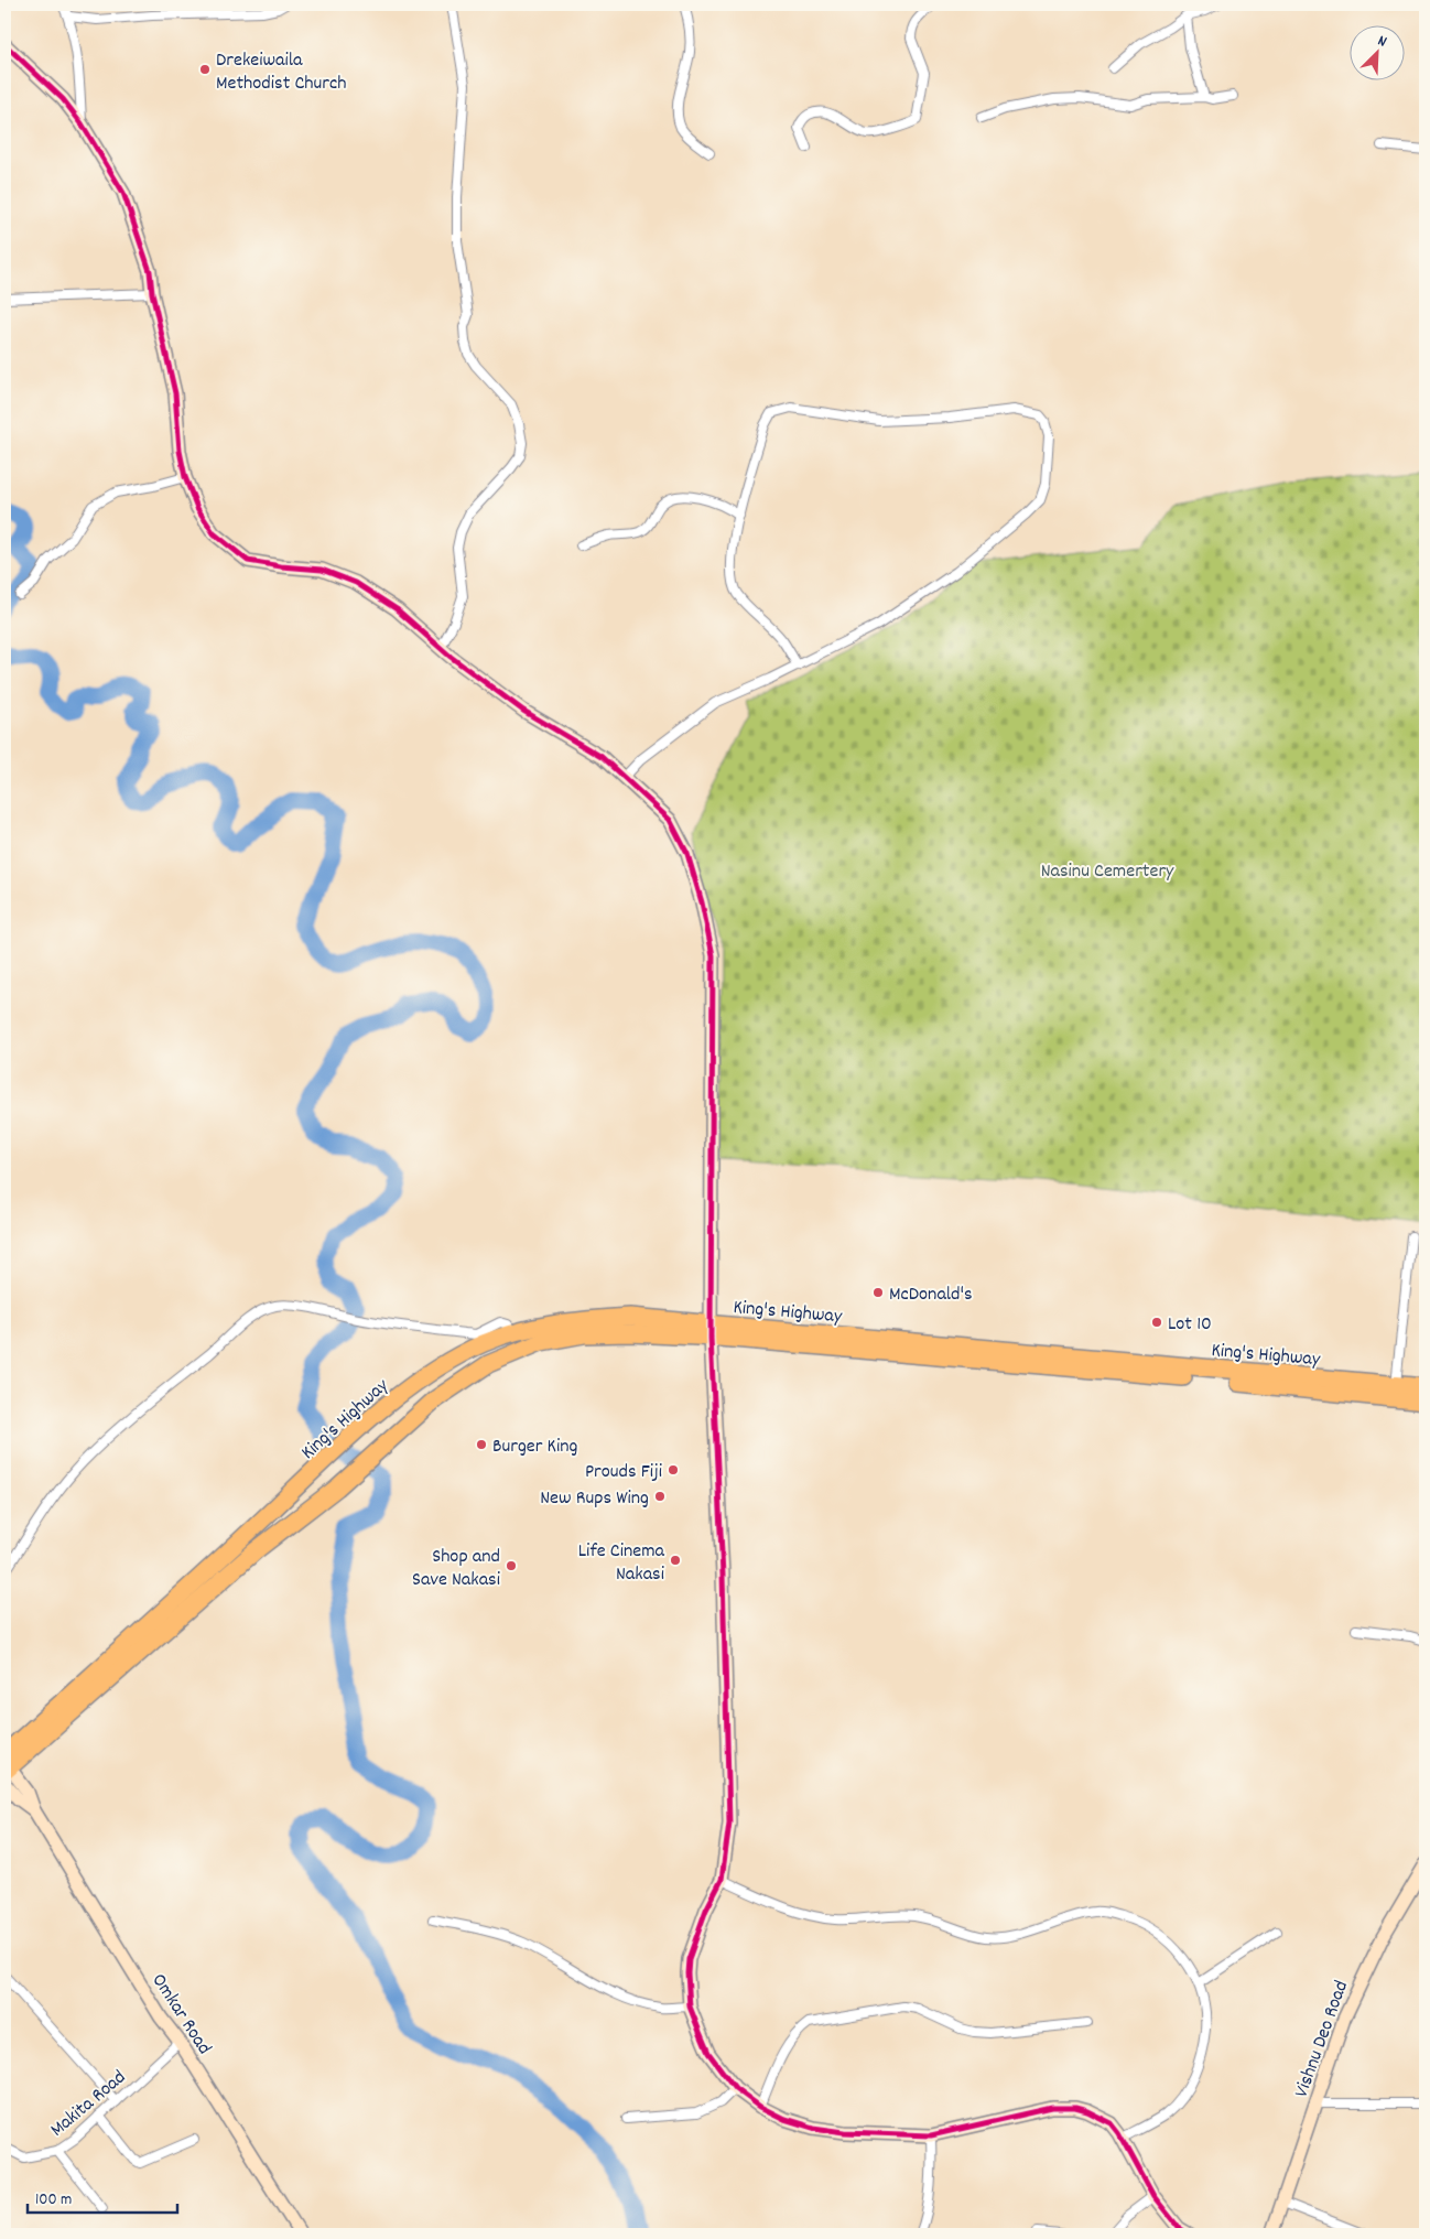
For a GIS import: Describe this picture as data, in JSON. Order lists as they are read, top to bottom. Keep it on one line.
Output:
{"streets":{"highway":["King's Highway"],"street":["Omkar Road","Vishnu Deo Road","Makita Road"]},"crossings":[["King's Highway","Omkar Road"],["Omkar Road","Makita Road"]],"parks":["Nasinu Cemertery"],"places":["Drekeiwaila Methodist Church","McDonald's","Lot 10","Burger King","Prouds Fiji","New Rups Wing","Life Cinema Nakasi","Shop and Save Nakasi"],"scale_bar":"100 m","north":"top right"}
